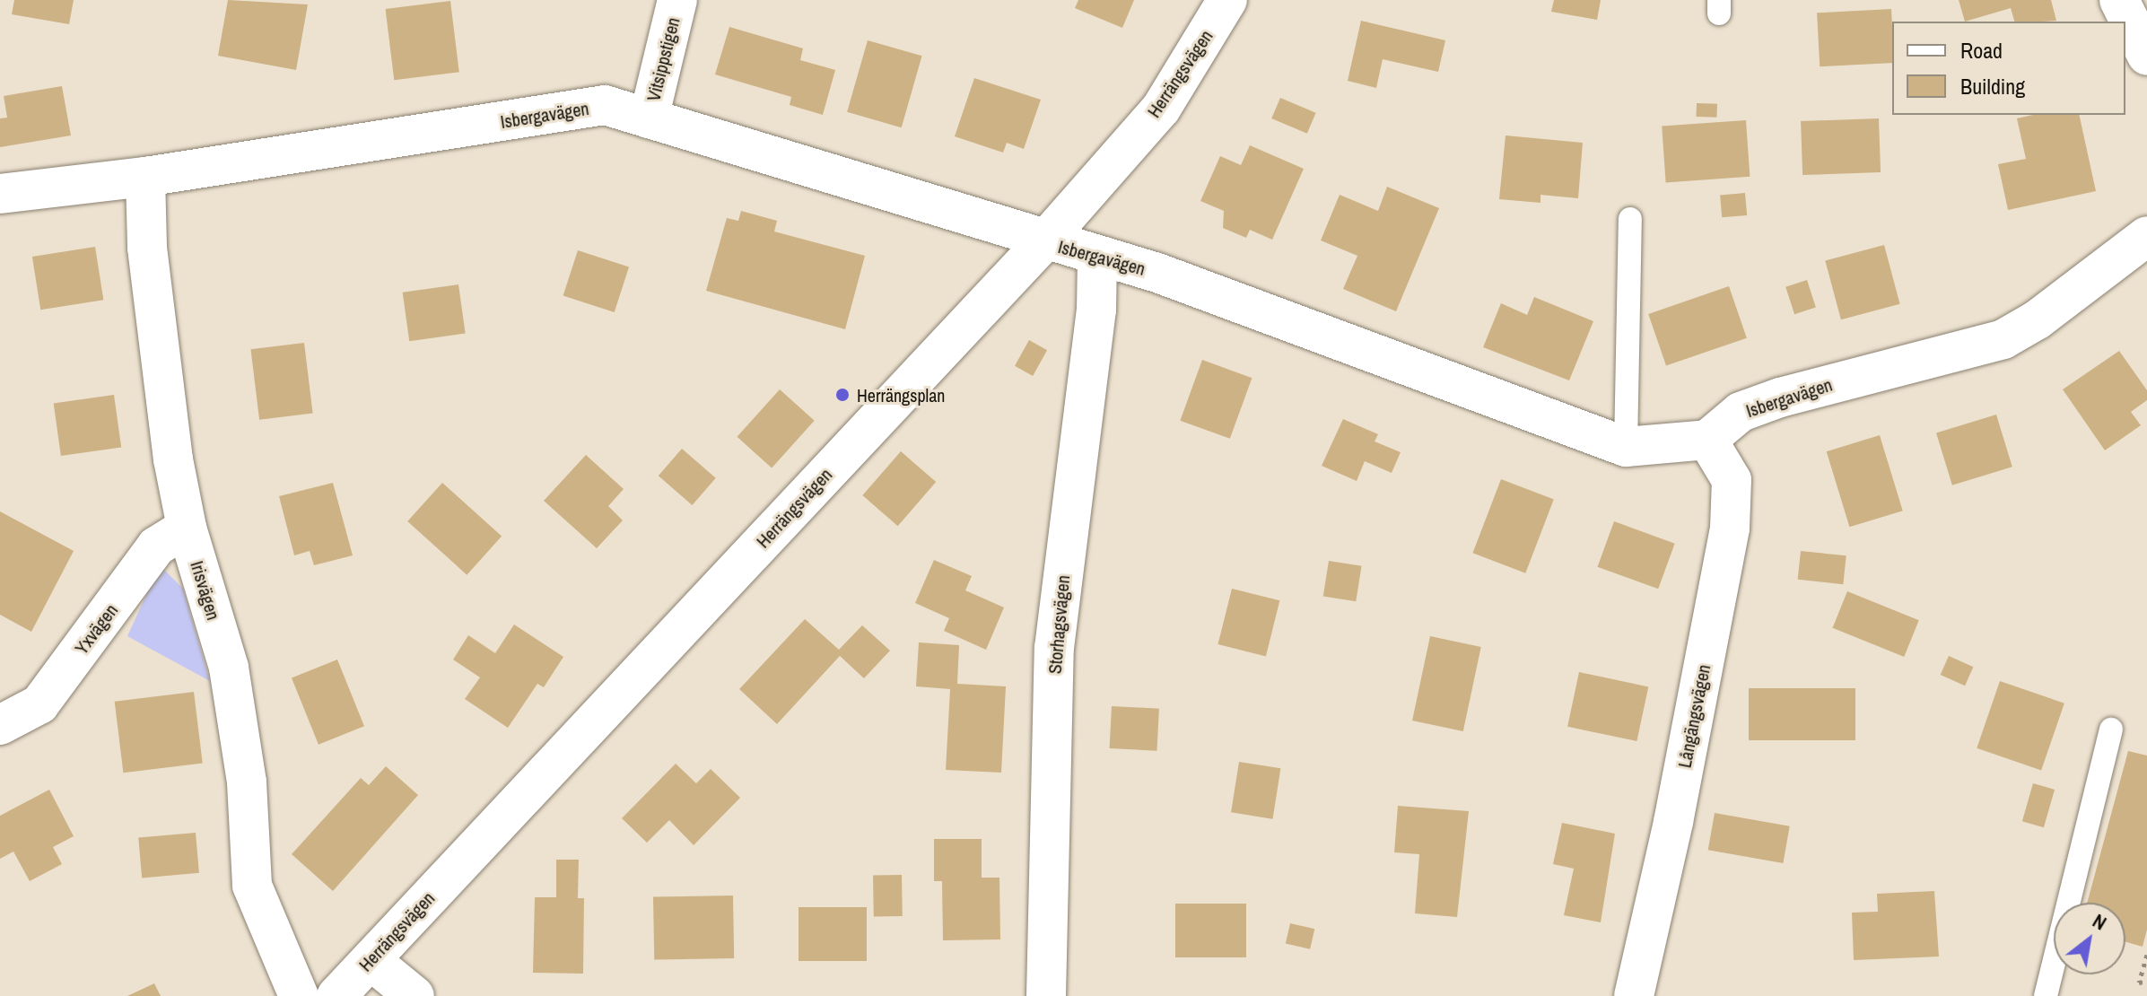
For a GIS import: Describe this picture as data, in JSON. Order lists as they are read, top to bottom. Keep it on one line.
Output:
{"streets":{"street":["Vitsippstigen","Herrängsvägen","Isbergavägen","Irisvägen","Storhagsvägen","Yxvägen","Långängsvägen"]},"crossings":[["Vitsippstigen","Isbergavägen"],["Herrängsvägen","Isbergavägen"],["Isbergavägen","Irisvägen"],["Isbergavägen","Storhagsvägen"],["Isbergavägen","Långängsvägen"],["Irisvägen","Yxvägen"]],"places":["Herrängsplan"],"legend":["Road","Building"],"north":"top right"}
